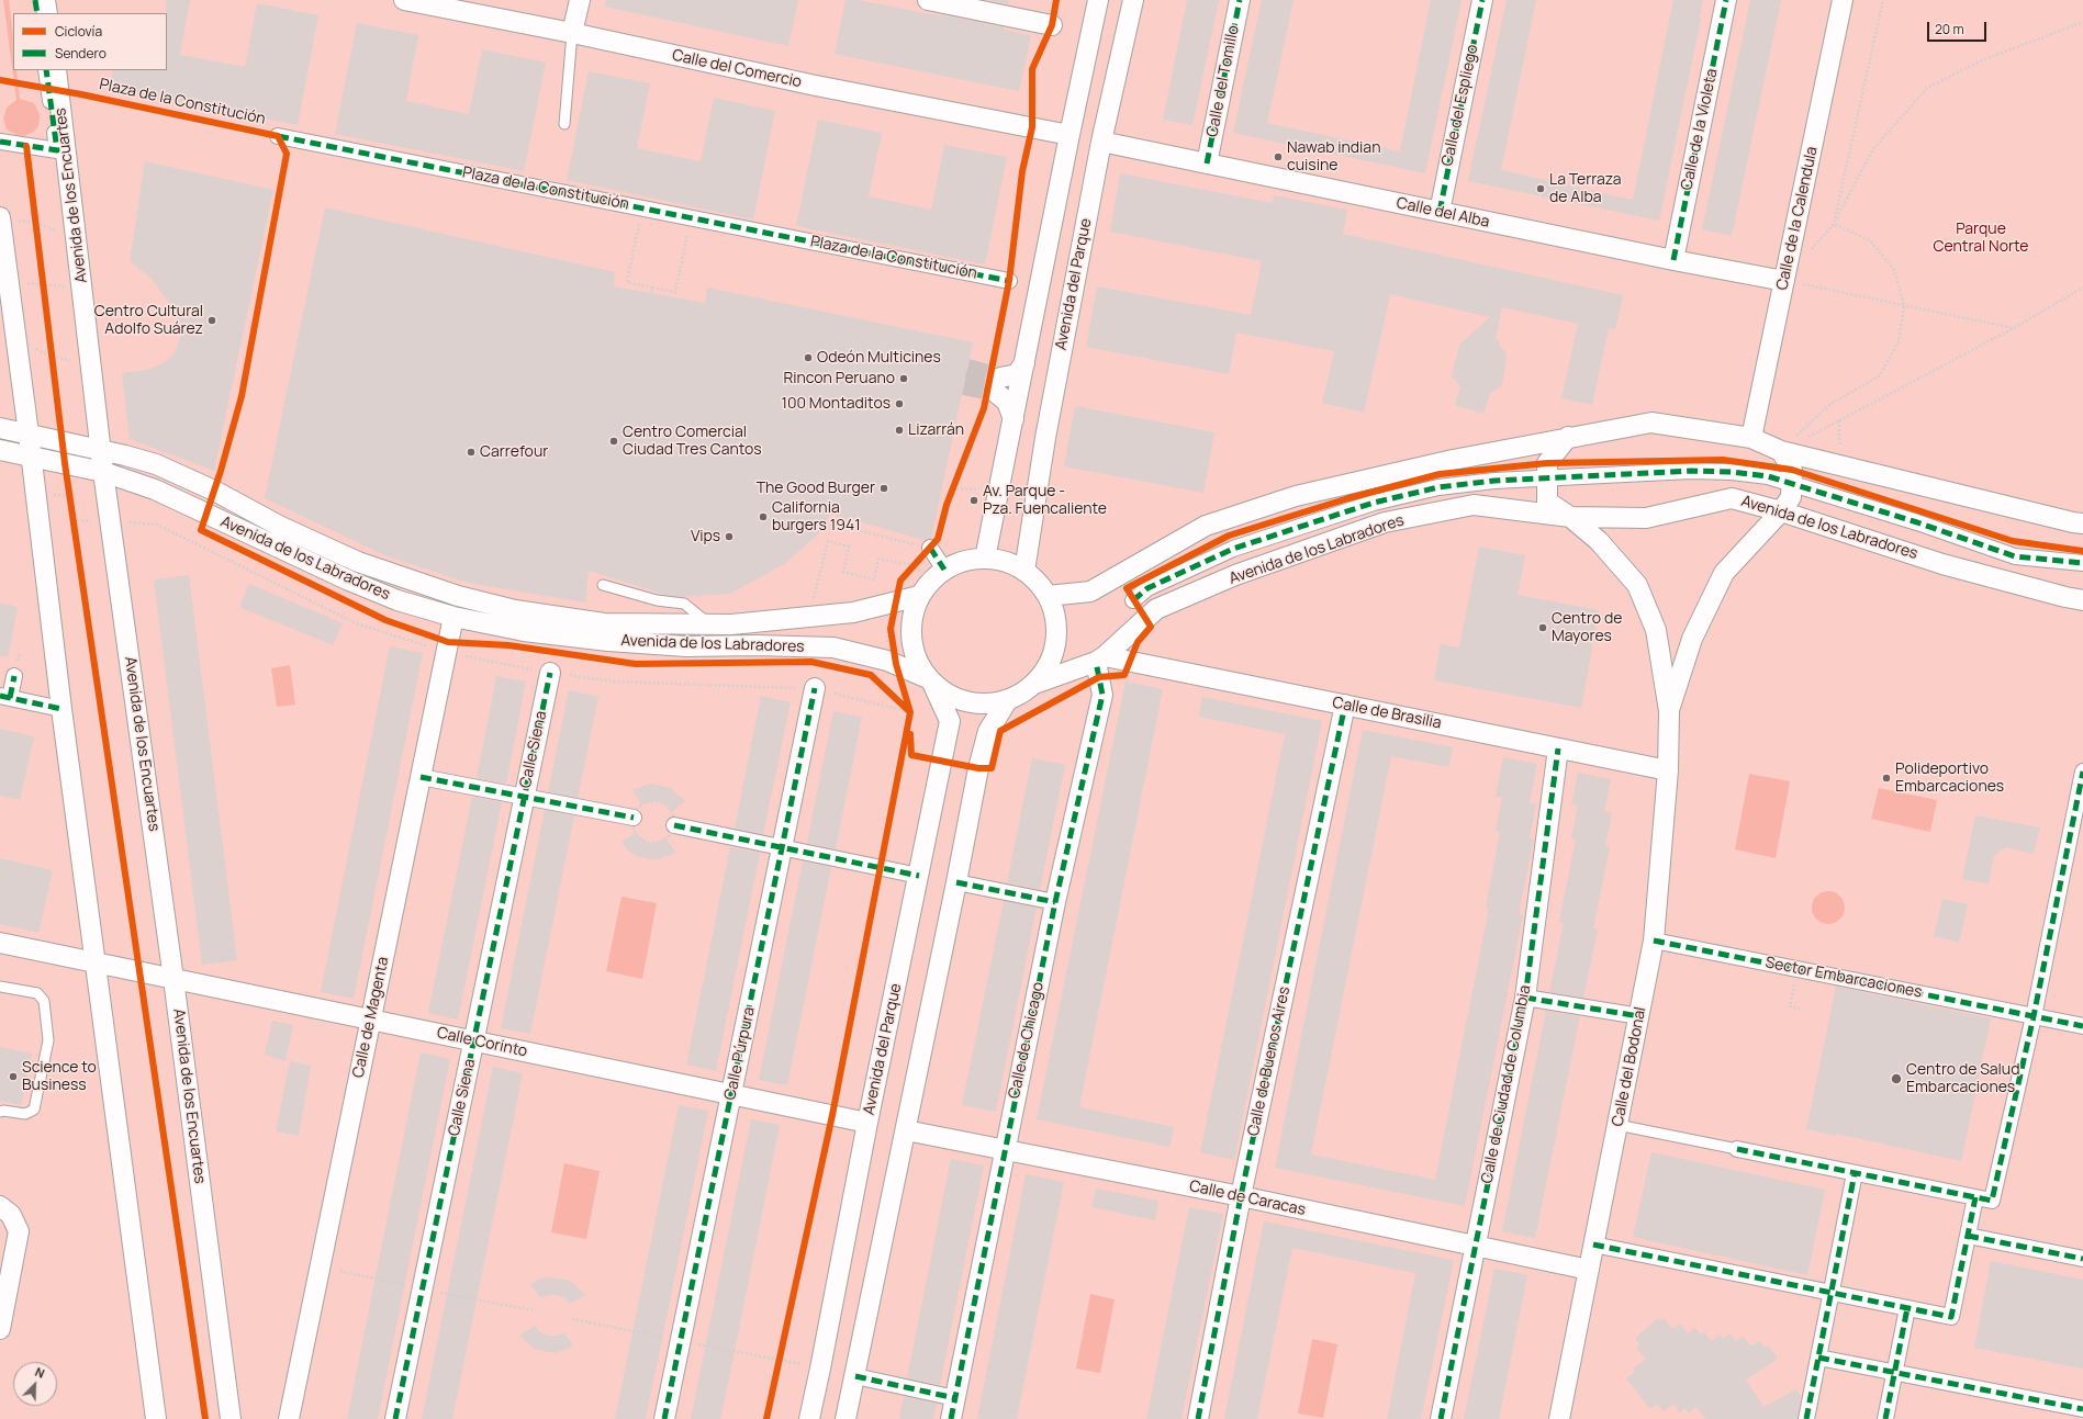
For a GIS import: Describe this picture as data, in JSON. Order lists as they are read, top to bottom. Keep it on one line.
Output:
{"streets":{"street":["Calle del Comercio","Calle del Tomillo","Plaza de la Constitución","Calle del Espliego","Calle de la Violeta","Avenida de los Encuartes","Calle del Alba","Calle de la Calendula","Avenida del Parque","Avenida de los Labradores","Calle de Brasilia","Calle Siena","Sector Embarcaciones","Calle de Magenta","Calle de Chicago","Calle Corinto","Calle Púrpura","Calle de Buenos Aires","Calle del Bodonal","Calle de Ciudad de Columbia","Calle de Caracas"]},"crossings":[["Calle del Tomillo","Calle del Alba"],["Calle del Espliego","Calle del Alba"],["Calle de la Violeta","Calle del Alba"],["Avenida de los Encuartes","Avenida de los Labradores"],["Avenida de los Encuartes","Calle Corinto"],["Calle del Alba","Calle de la Calendula"],["Calle del Alba","Avenida del Parque"],["Avenida del Parque","Avenida de los Labradores"],["Avenida del Parque","Calle Corinto"],["Avenida de los Labradores","Calle de Brasilia"],["Avenida de los Labradores","Calle de Magenta"],["Avenida de los Labradores","Calle de Chicago"],["Avenida de los Labradores","Calle del Bodonal"],["Calle de Brasilia","Calle de Chicago"],["Calle de Brasilia","Calle de Buenos Aires"],["Calle de Brasilia","Calle del Bodonal"],["Calle de Brasilia","Calle de Ciudad de Columbia"],["Calle Siena","Calle Corinto"],["Sector Embarcaciones","Calle del Bodonal"],["Calle de Magenta","Calle Corinto"],["Calle de Chicago","Calle de Caracas"],["Calle Corinto","Calle Púrpura"],["Calle de Buenos Aires","Calle de Caracas"],["Calle del Bodonal","Calle de Caracas"],["Calle de Ciudad de Columbia","Calle de Caracas"]],"parks":["Parque Central Norte"],"places":["Nawab indian cuisine","La Terraza de Alba","Centro Cultural Adolfo Suárez","Odeón Multicines","Rincon Peruano","100 Montaditos","Lizarrán","Centro Comercial Ciudad Tres Cantos","Carrefour","The Good Burger","Av. Parque - Pza. Fuencaliente","California burgers 1941","Vips","Centro de Mayores","Polideportivo Embarcaciones","Science to Business","Centro de Salud Embarcaciones"],"legend":["Ciclovía","Sendero"],"scale_bar":"20 m","north":"top right"}
